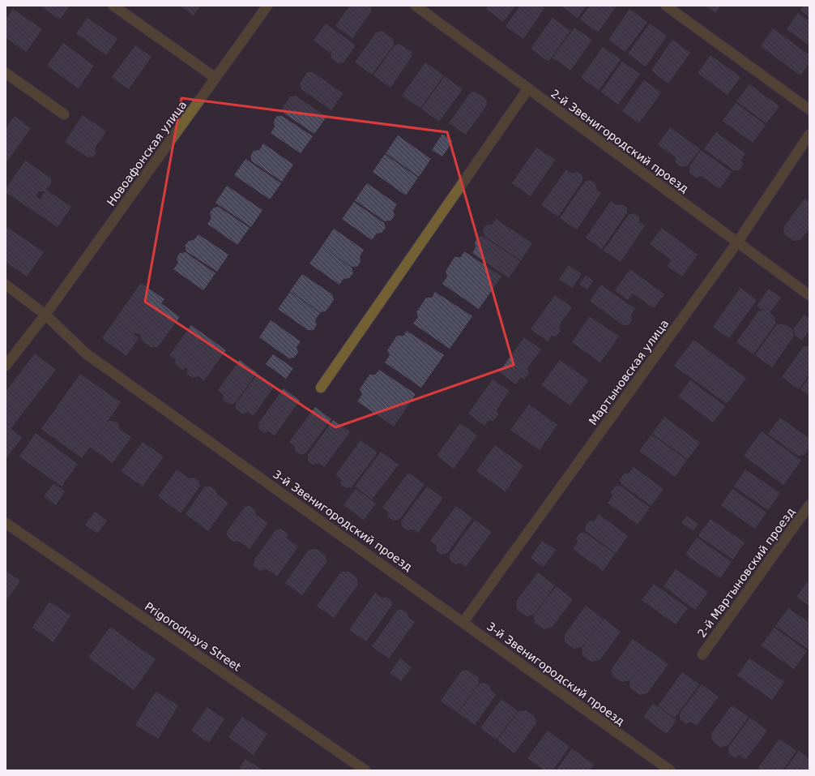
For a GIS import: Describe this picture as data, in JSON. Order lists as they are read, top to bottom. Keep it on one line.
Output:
{"streets":{"street":["2-й Звенигородский проезд","Новоафонская улица","Мартыновская улица","3-й Звенигородский проезд","2-й Мартыновский проезд","Prigorodnaya Street"]},"crossings":[["2-й Звенигородский проезд","Мартыновская улица"],["Новоафонская улица","3-й Звенигородский проезд"],["Мартыновская улица","3-й Звенигородский проезд"]]}
